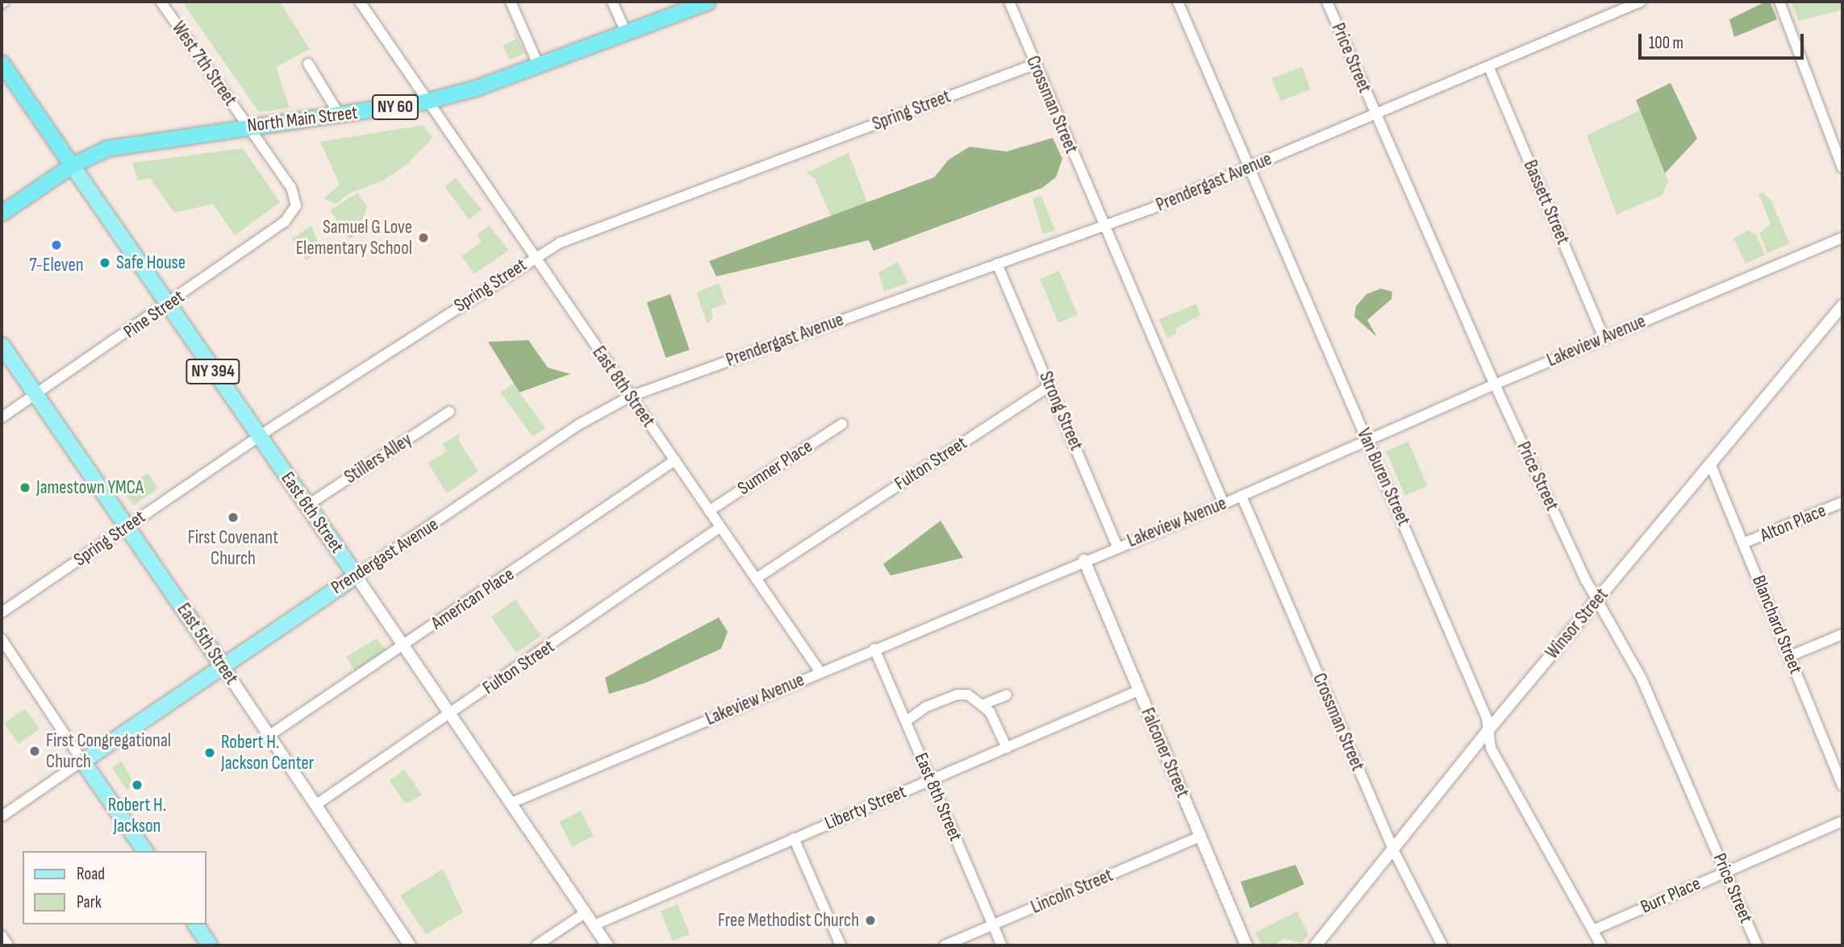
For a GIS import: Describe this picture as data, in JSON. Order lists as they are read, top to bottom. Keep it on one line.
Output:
{"streets":{"highway":["NY 60","North Main Street"],"main road":["Prendergast Avenue","NY 394","East 6th Street","East 5th Street"],"street":["Price Street","West 7th Street","Crossman Street","Spring Street","Bassett Street","Pine Street","Lakeview Avenue","East 8th Street","Strong Street","Stillers Alley","Fulton Street","Sumner Place","Van Buren Street","Alton Place","American Place","Winsor Street","Blanchard Street","Falconer Street","Liberty Street","Lincoln Street","Burr Place"]},"crossings":[["Price Street","Prendergast Avenue"],["Price Street","Lakeview Avenue"],["Price Street","Winsor Street"],["Price Street","Burr Place"],["West 7th Street","North Main Street"],["West 7th Street","Pine Street"],["Crossman Street","Spring Street"],["Crossman Street","Prendergast Avenue"],["Crossman Street","Lakeview Avenue"],["Crossman Street","Winsor Street"],["NY 60","North Main Street"],["Spring Street","East 8th Street"],["Spring Street","East 6th Street"],["Spring Street","East 5th Street"],["North Main Street","East 8th Street"],["North Main Street","East 6th Street"],["Prendergast Avenue","Bassett Street"],["Prendergast Avenue","East 8th Street"],["Prendergast Avenue","Strong Street"],["Prendergast Avenue","Van Buren Street"],["Prendergast Avenue","East 6th Street"],["Prendergast Avenue","East 5th Street"],["Bassett Street","Lakeview Avenue"],["Pine Street","East 6th Street"],["Pine Street","East 5th Street"],["Lakeview Avenue","East 8th Street"],["Lakeview Avenue","Strong Street"],["Lakeview Avenue","Van Buren Street"],["Lakeview Avenue","East 6th Street"],["Lakeview Avenue","Falconer Street"],["East 8th Street","Fulton Street"],["East 8th Street","Sumner Place"],["East 8th Street","American Place"],["East 8th Street","Liberty Street"],["East 8th Street","Lincoln Street"],["Strong Street","Fulton Street"],["Stillers Alley","East 6th Street"],["Fulton Street","East 6th Street"],["Fulton Street","East 5th Street"],["Van Buren Street","Winsor Street"],["Van Buren Street","Burr Place"],["East 6th Street","American Place"],["East 6th Street","Liberty Street"],["Alton Place","Blanchard Street"],["American Place","East 5th Street"],["Winsor Street","Blanchard Street"],["Falconer Street","Liberty Street"],["Falconer Street","Lincoln Street"]],"places":["Samuel G Love Elementary School","7-Eleven","Safe House","Jamestown YMCA","First Covenant Church","First Congregational Church","Robert H. Jackson Center","Robert H. Jackson","Free Methodist Church"],"legend":["Road","Park"],"scale_bar":"100 m"}
